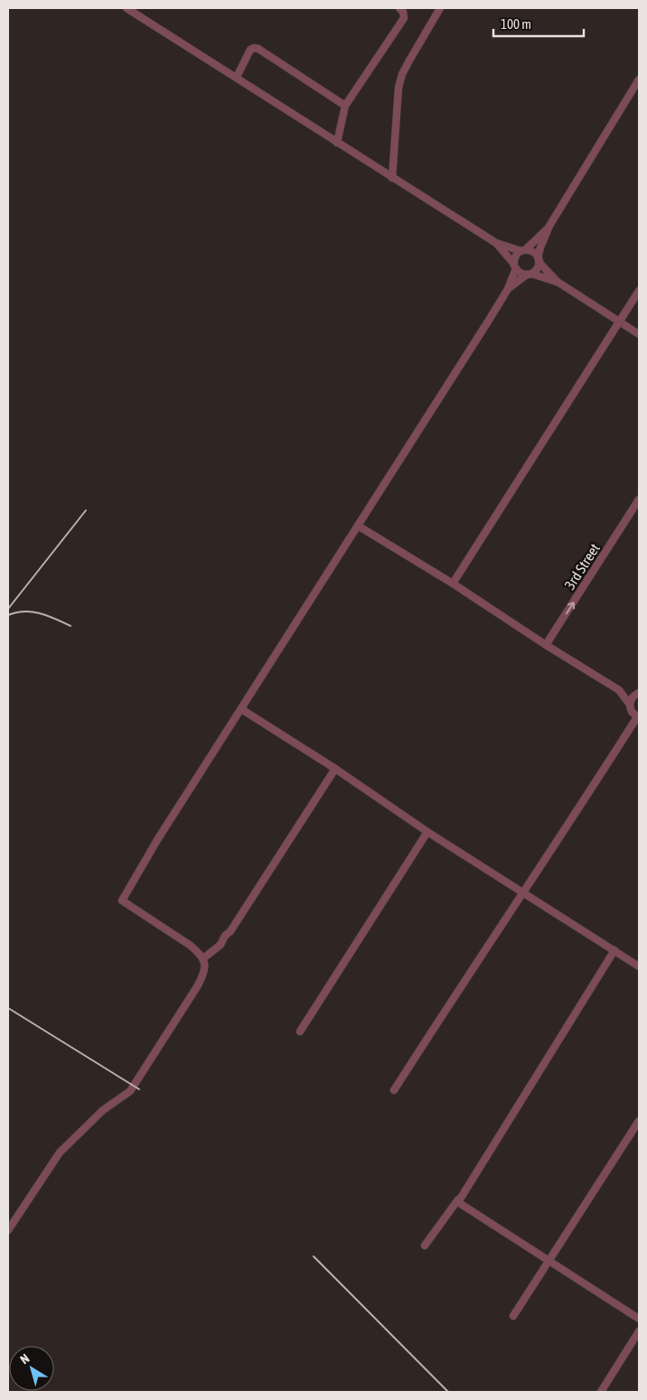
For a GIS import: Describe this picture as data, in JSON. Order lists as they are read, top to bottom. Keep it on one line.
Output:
{"streets":{"street":["3rd Street"]},"one_way":["3rd Street"],"scale_bar":"100 m","north":"top left"}
